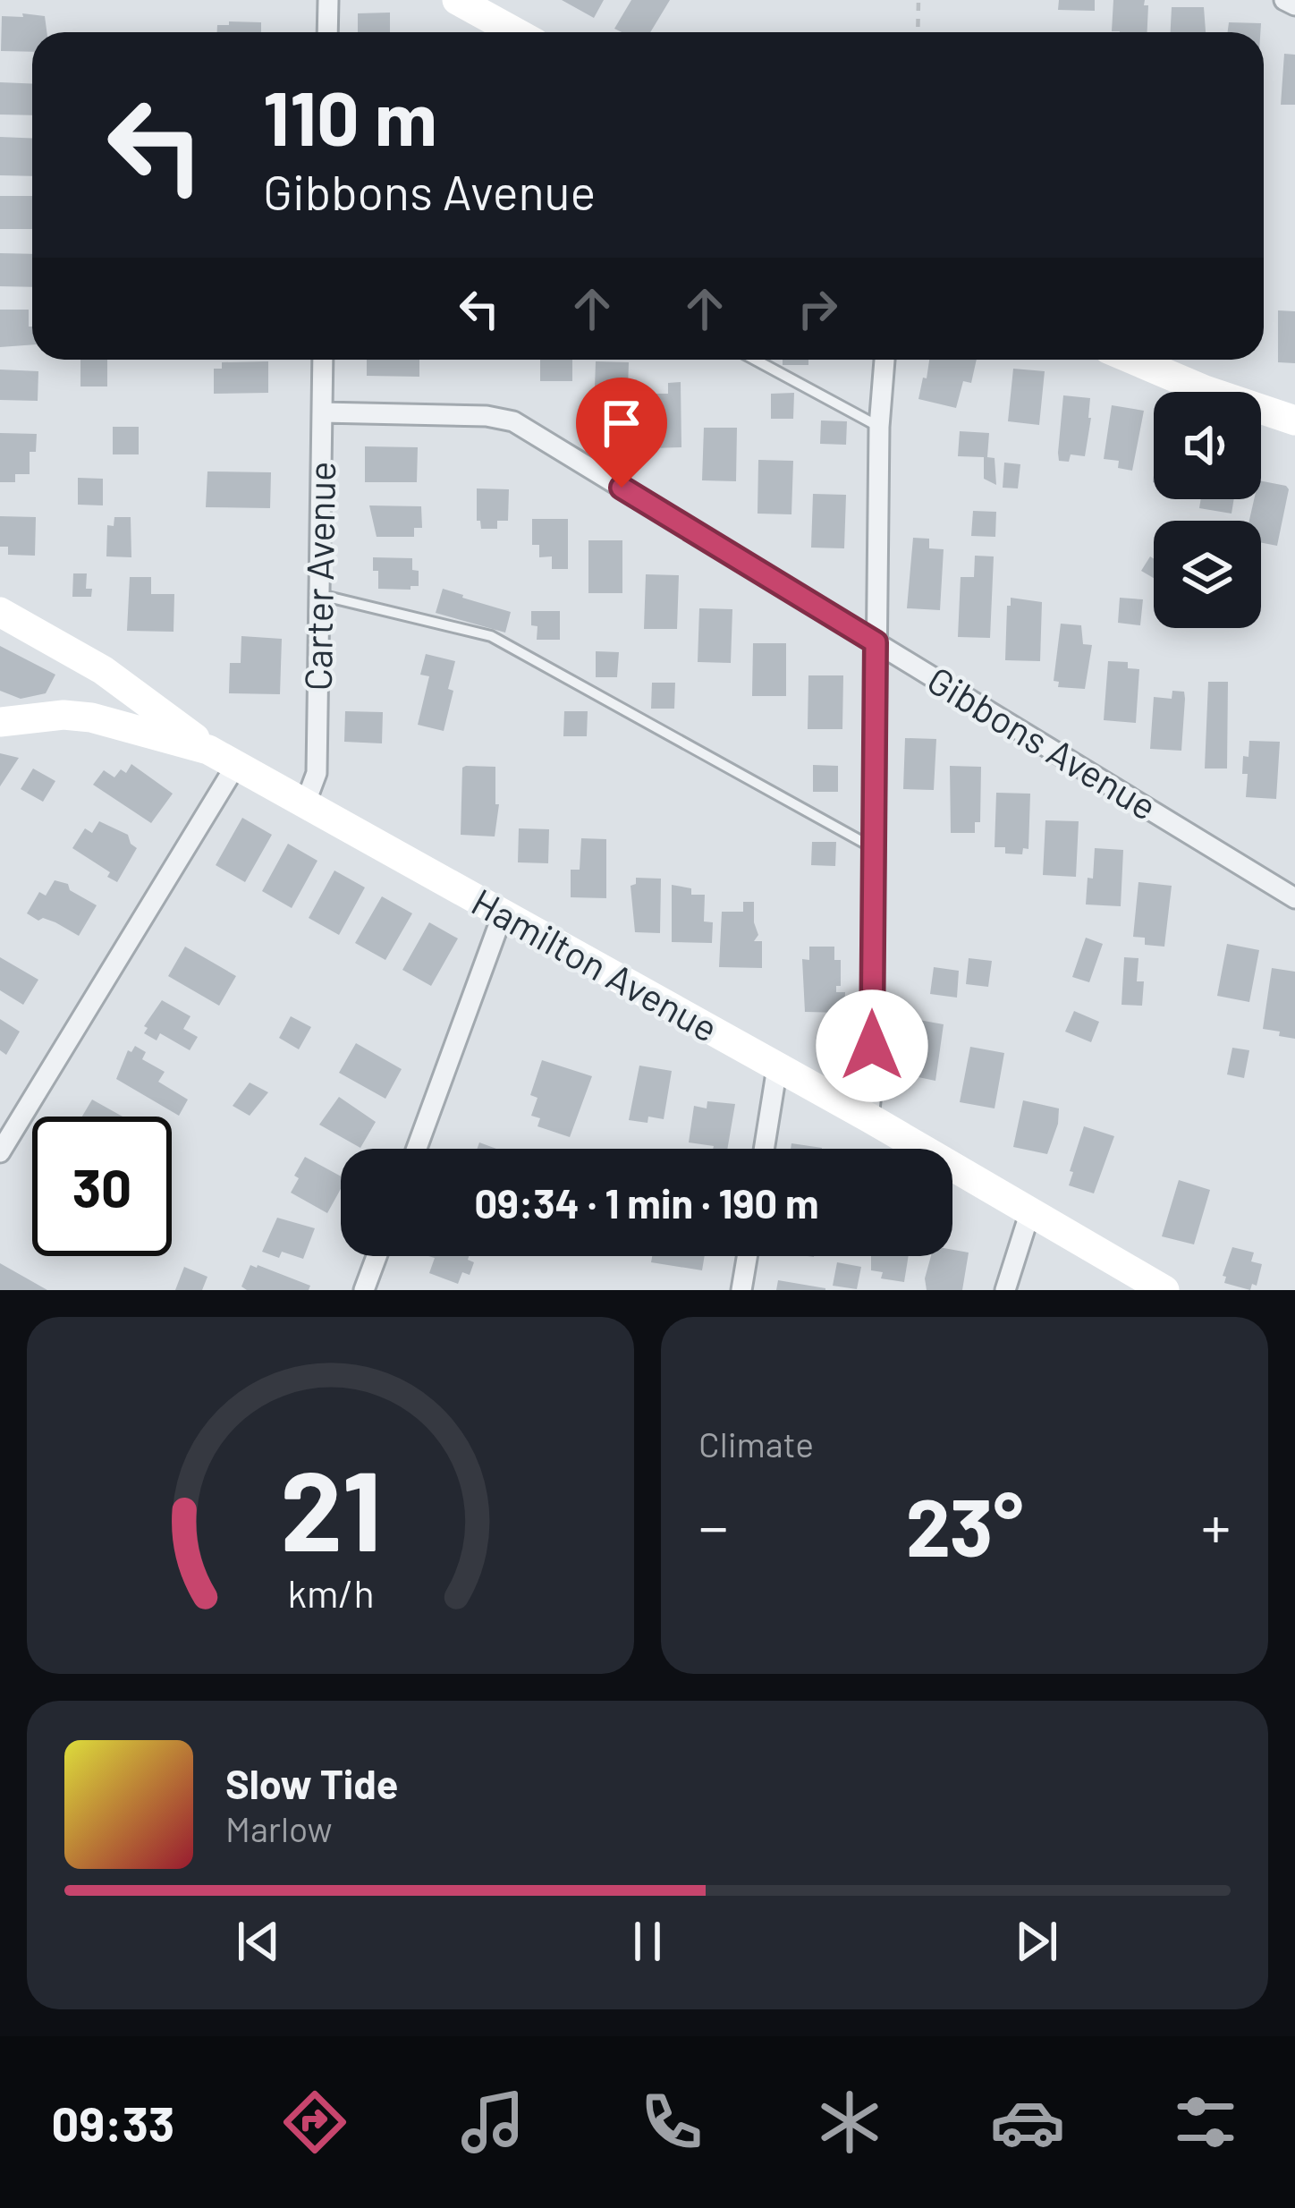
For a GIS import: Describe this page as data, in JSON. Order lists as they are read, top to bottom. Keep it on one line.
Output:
{"streets":{"street":["Carter Avenue","Gibbons Avenue","Hamilton Avenue"]},"crossings":[["Carter Avenue","Gibbons Avenue"],["Carter Avenue","Hamilton Avenue"]],"page":{"turn":["110 m","Gibbons Avenue"],"limit":"30","trip":"09:34 · 1 min · 190 m","tile":"Climate","heat":["−","23°","+"],"song":["Slow Tide","Marlow"],"tabs":"09:33","gauge":["21","km/h"]}}
